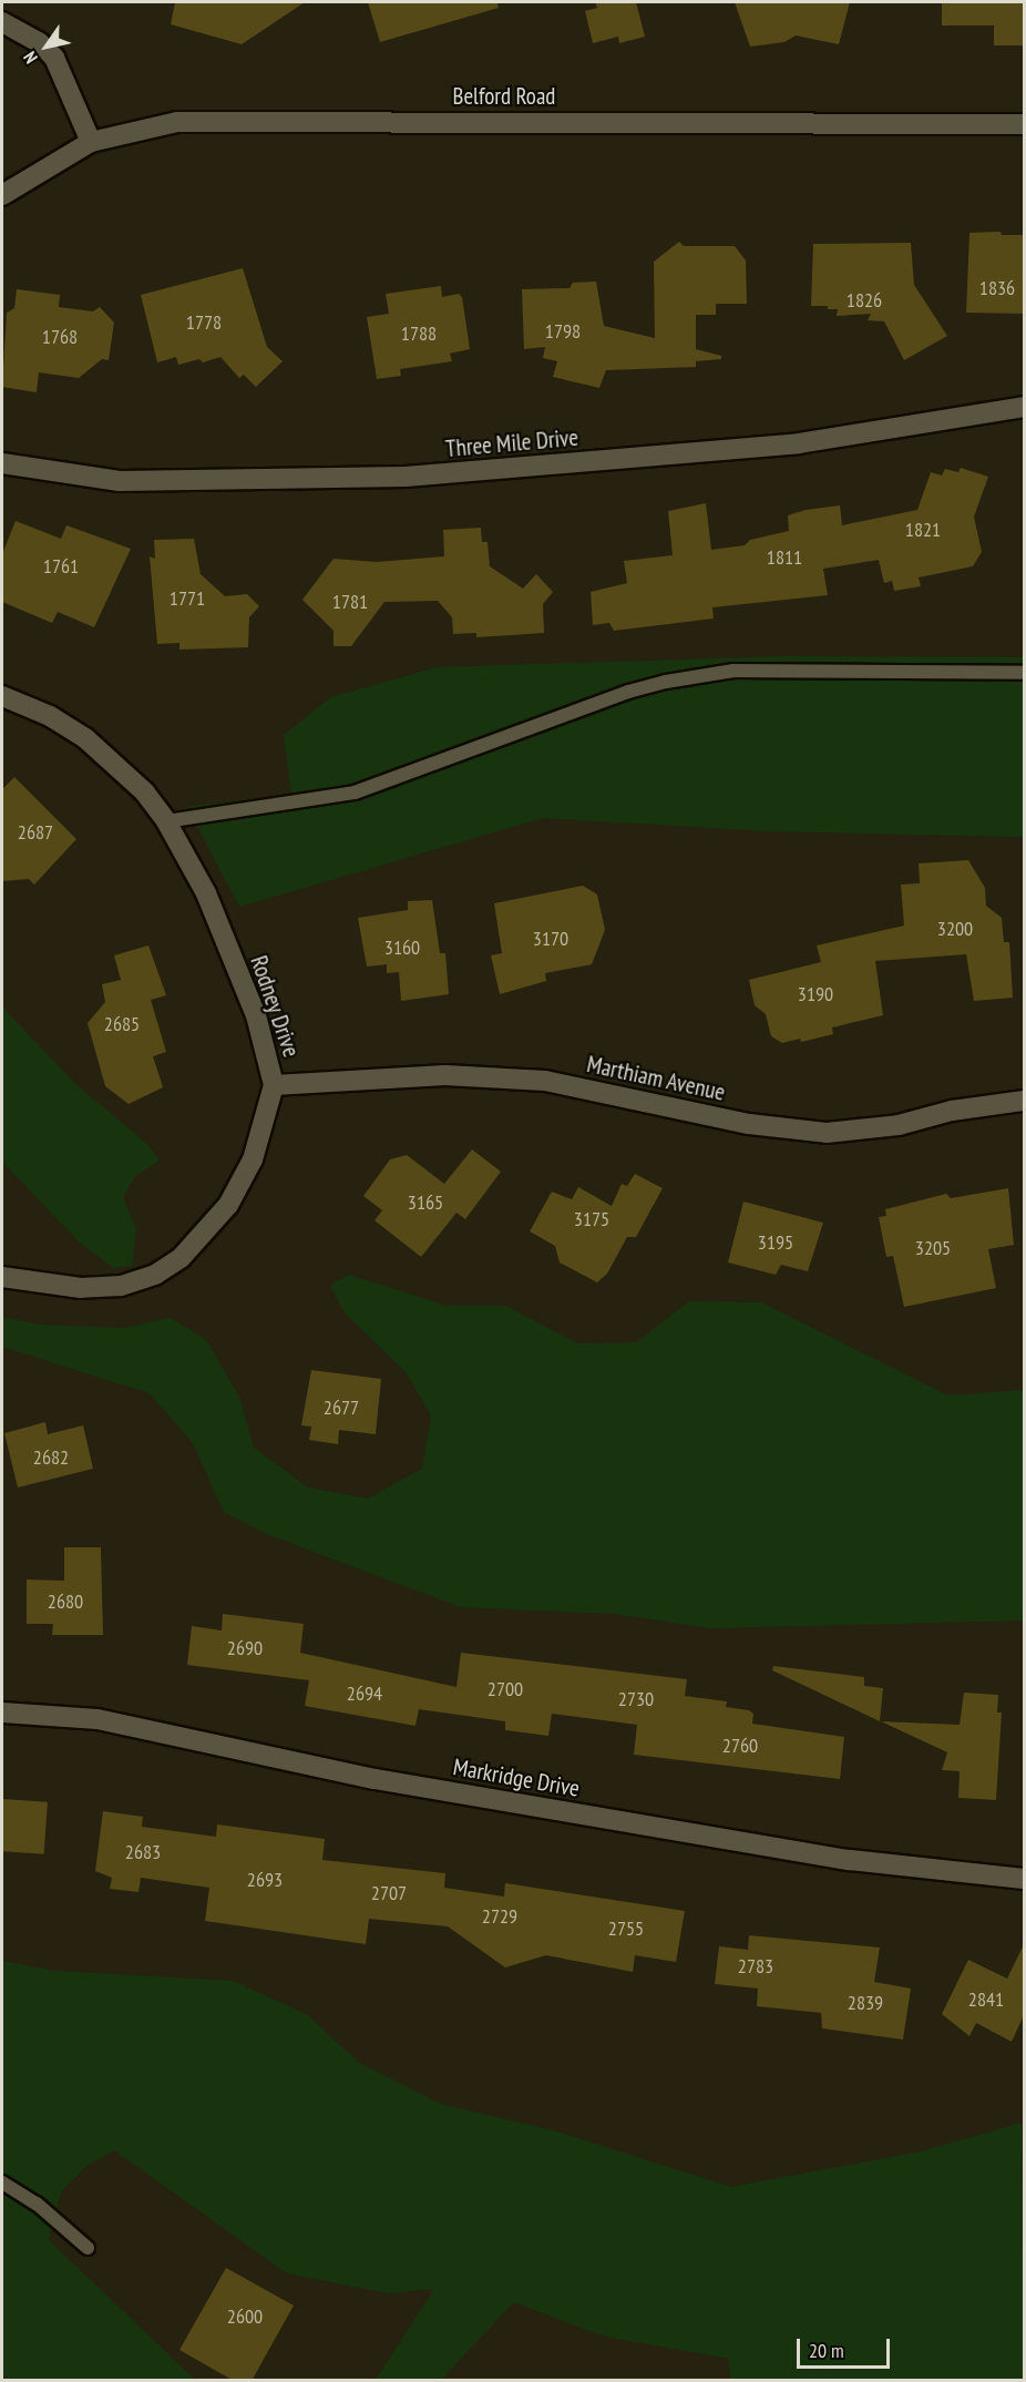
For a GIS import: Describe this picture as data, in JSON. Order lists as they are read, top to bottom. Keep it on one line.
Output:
{"streets":{"street":["Belford Road","Three Mile Drive","Rodney Drive","Marthiam Avenue","Markridge Drive"]},"crossings":[["Rodney Drive","Marthiam Avenue"]],"house_numbers":["1836","1826","1778","1798","1788","1768","1821","1811","1761","1771","1781","2687","3200","3170","3160","3190","2685","3165","3175","3195","3205","2677","2682","2680","2690","2700","2694","2730","2760","2683","2693","2707","2729","2755","2783","2841","2839","2600"],"scale_bar":"20 m","north":"bottom left"}
